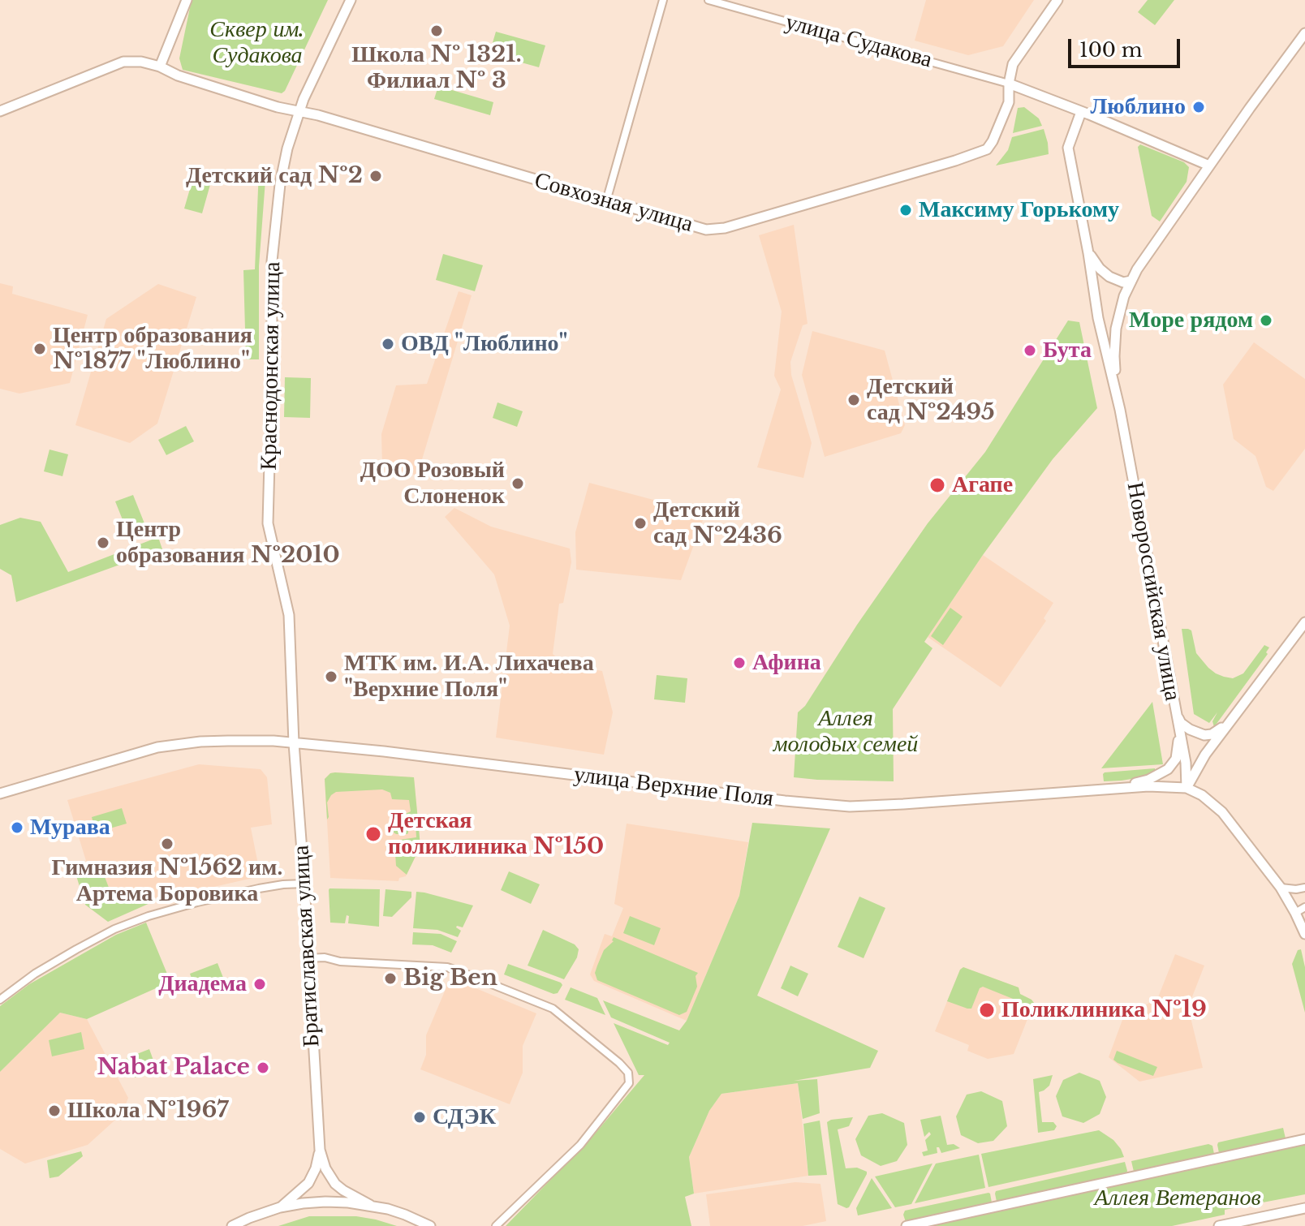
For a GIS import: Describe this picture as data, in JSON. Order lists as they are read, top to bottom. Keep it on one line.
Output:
{"streets":{"street":["улица Судакова","Совхозная улица","Краснодонская улица","Новороссийская улица","улица Верхние Поля","Братиславская улица"]},"crossings":[["улица Судакова","Совхозная улица"],["Совхозная улица","Краснодонская улица"],["Краснодонская улица","улица Верхние Поля"],["Краснодонская улица","Братиславская улица"],["Новороссийская улица","улица Верхние Поля"],["улица Верхние Поля","Братиславская улица"]],"parks":["Сквер им. Судакова","Аллея молодых семей","Аллея Ветеранов"],"places":["Школа № 1321. Филиал № 3","Люблино","Детский сад №2","Максиму Горькому","Море рядом","ОВД \"Люблино\"","Центр образования №1877 \"Люблино\"","Бута","Детский сад №2495","ДОО Розовый Слоненок","Агапе","Детский сад №2436","Центр образования №2010","Афина","МТК им. И.А. Лихачева \"Верхние Поля\"","Мурава","Детская поликлиника №150","Гимназия №1562 им. Артема Боровика","Big Ben","Диадема","Поликлиника №19","Nabat Palace","Школа №1967","СДЭК"],"scale_bar":"100 m"}
